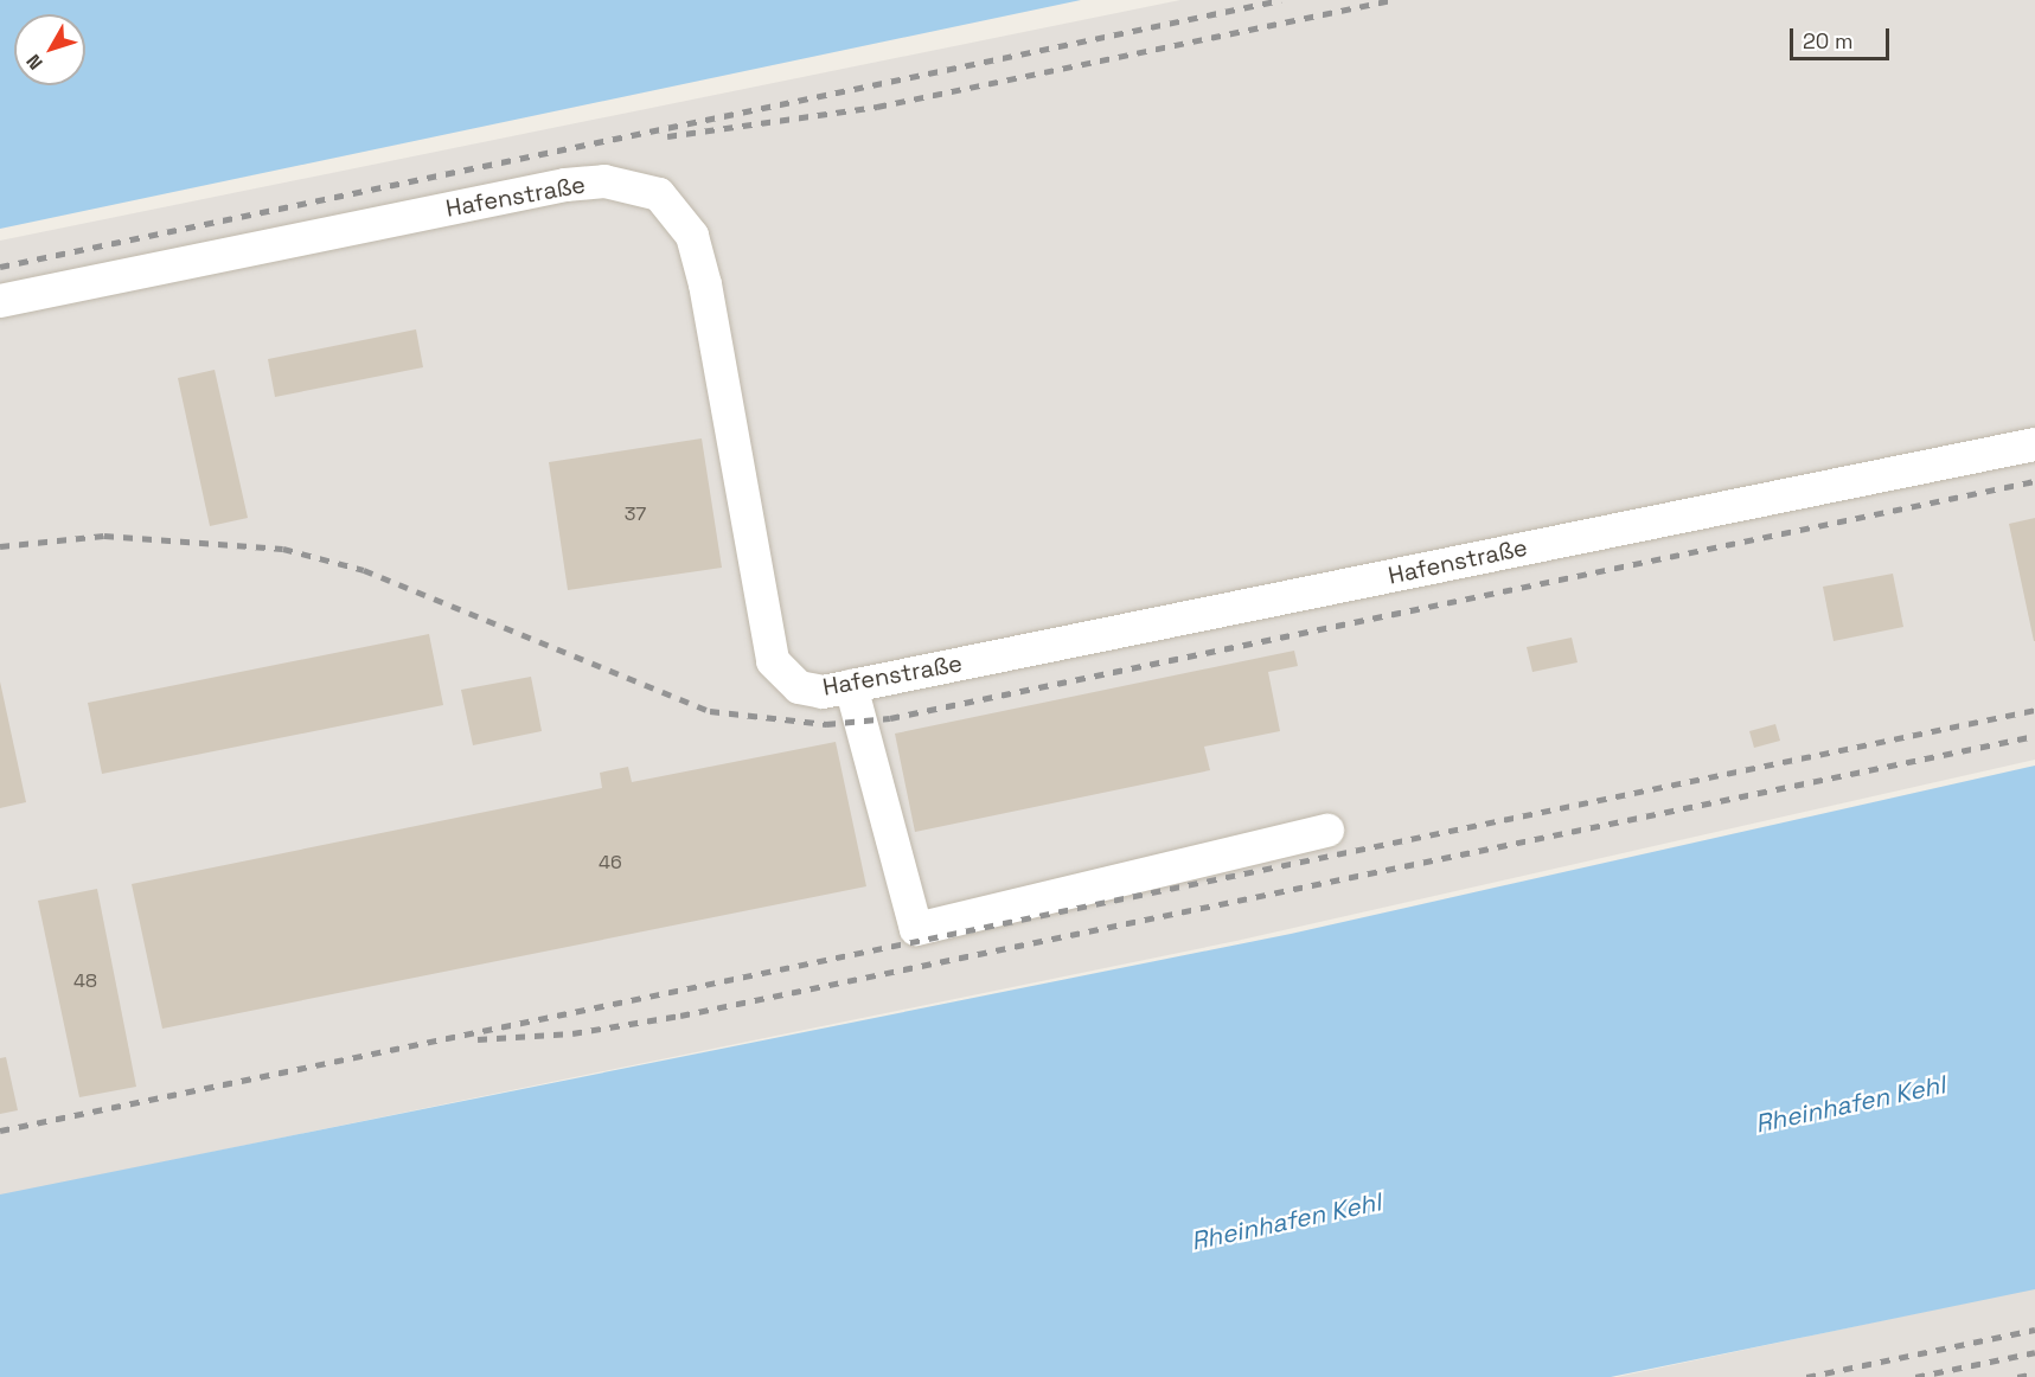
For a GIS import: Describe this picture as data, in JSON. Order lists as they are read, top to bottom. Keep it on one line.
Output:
{"streets":{"street":["Hafenstraße"]},"water":["Rheinhafen Kehl"],"house_numbers":["37","46","48"],"scale_bar":"20 m","north":"bottom left"}
